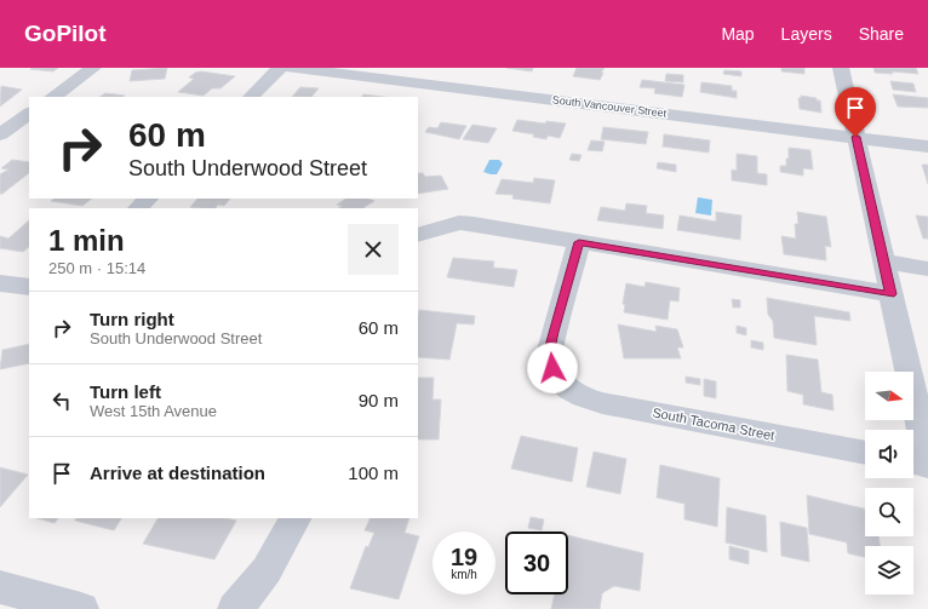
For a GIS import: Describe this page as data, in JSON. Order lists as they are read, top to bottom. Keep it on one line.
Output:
{"streets":{"street":["South Vancouver Street","South Tacoma Street"]},"north":"right","page":{"header":"GoPilot","nav":["Map","Layers","Share"],"turn":["60 m","South Underwood Street"],"heading":["1 min","250 m · 15:14"],"list":[{"name":"Turn right","note":"South Underwood Street","value":"60 m"},{"name":"Turn left","note":"West 15th Avenue","value":"90 m"},{"name":"Arrive at destination","value":"100 m"}],"speed":"19 km/h","limit":"30"}}
